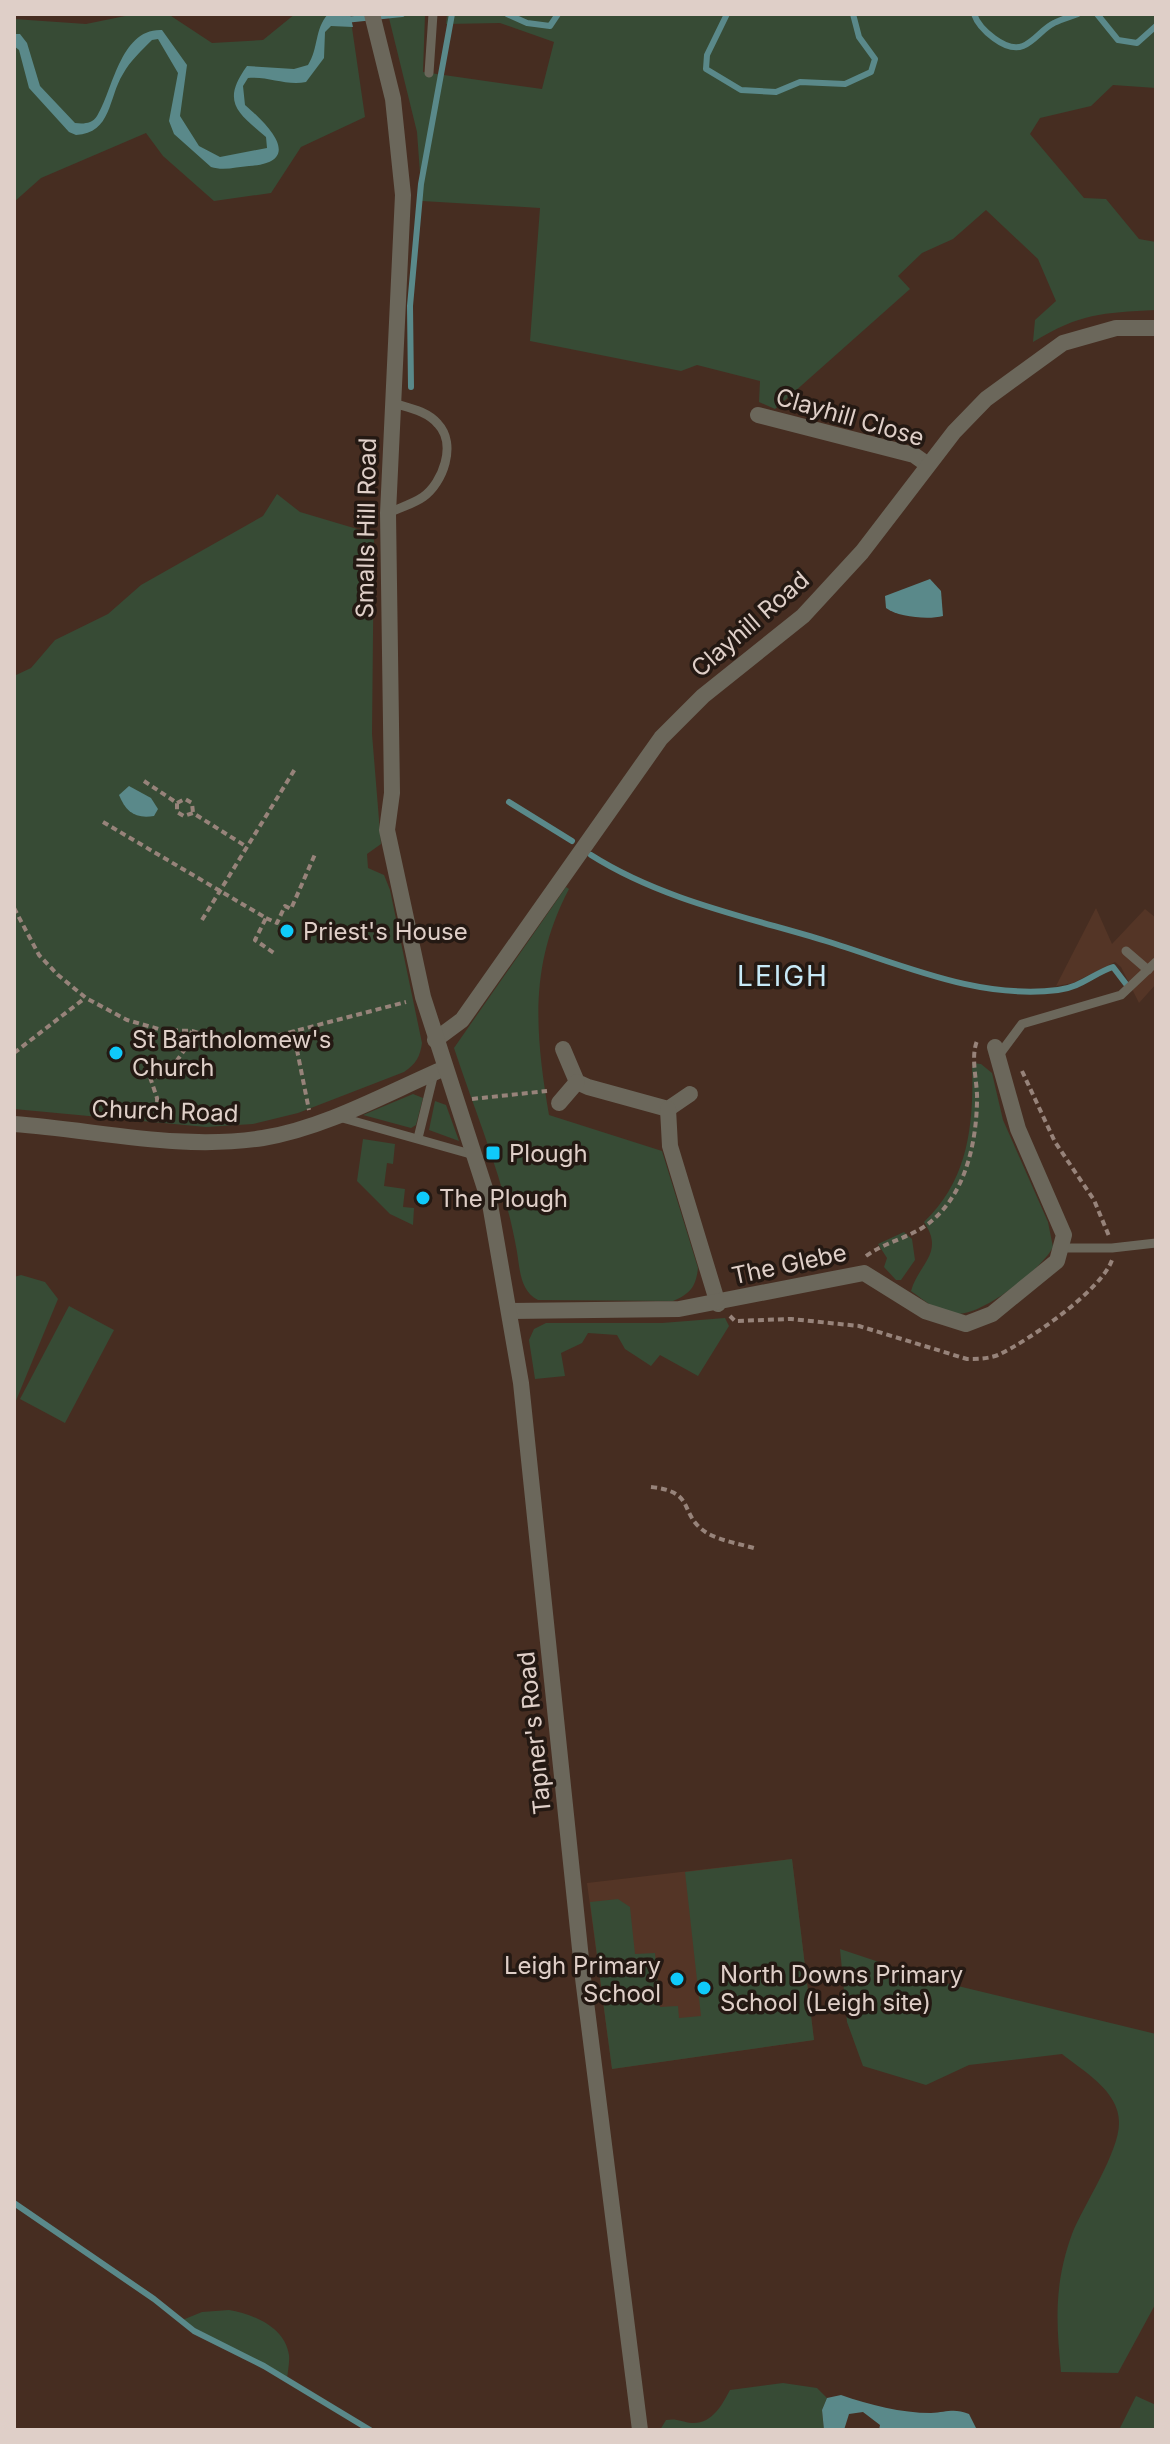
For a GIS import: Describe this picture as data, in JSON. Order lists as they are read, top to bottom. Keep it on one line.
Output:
{"streets":{"street":["Clayhill Close","Smalls Hill Road","Clayhill Road","Church Road","The Glebe","Tapner's Road"]},"crossings":[["Clayhill Close","Clayhill Road"],["Smalls Hill Road","Clayhill Road"],["Smalls Hill Road","Tapner's Road"],["Clayhill Road","Tapner's Road"],["Church Road","Tapner's Road"],["The Glebe","Tapner's Road"]],"districts":["LEIGH"],"places":{"other":["Priest's House","St Bartholomew's Church","The Plough","Leigh Primary School","North Downs Primary School (Leigh site)"],"transit":["Plough"]}}
